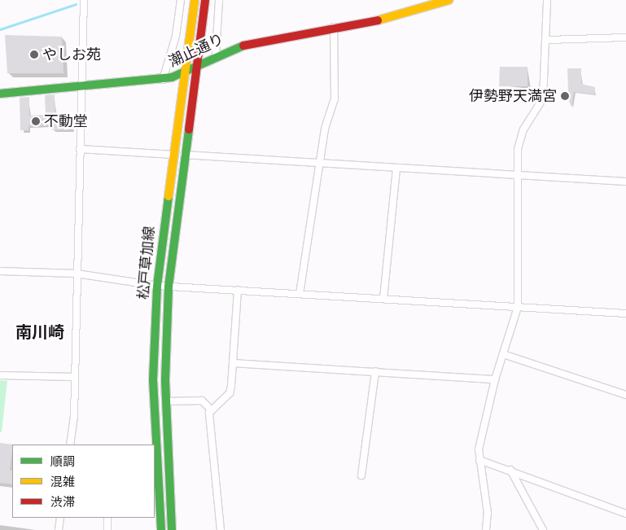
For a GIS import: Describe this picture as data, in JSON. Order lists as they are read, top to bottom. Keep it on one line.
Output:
{"streets":{"main road":["潮止通り","松戸草加線"]},"crossings":[["潮止通り","松戸草加線"]],"districts":["南川崎"],"places":["やしお苑","伊勢野天満宮","不動堂"],"legend":["順調","混雑","渋滞"]}
